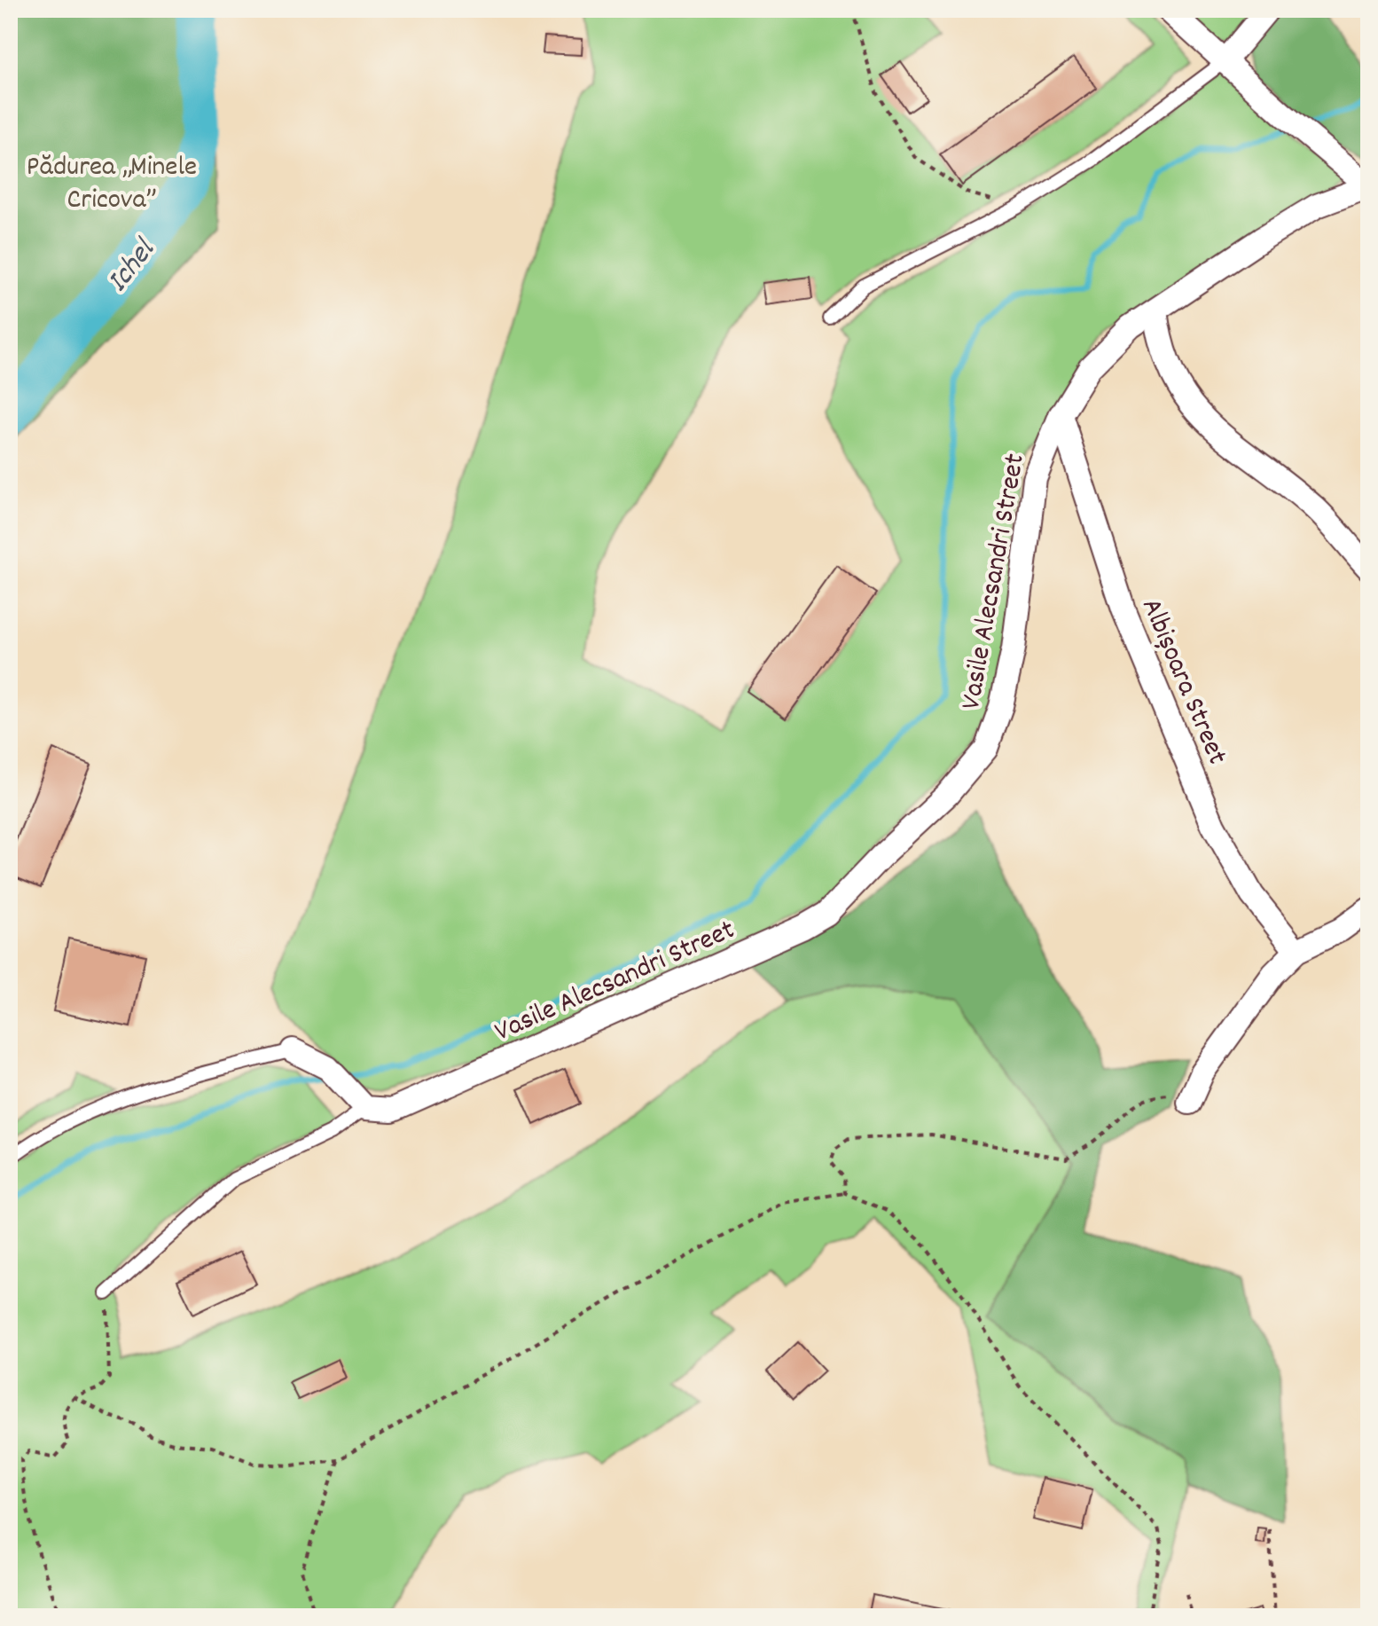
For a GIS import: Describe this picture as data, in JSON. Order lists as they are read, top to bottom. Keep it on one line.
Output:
{"streets":{"street":["Vasile Alecsandri Street","Albișoara Street"]},"crossings":[["Vasile Alecsandri Street","Albișoara Street"]],"water":["Ichel"],"parks":["Pădurea „Minele Cricova”"]}
